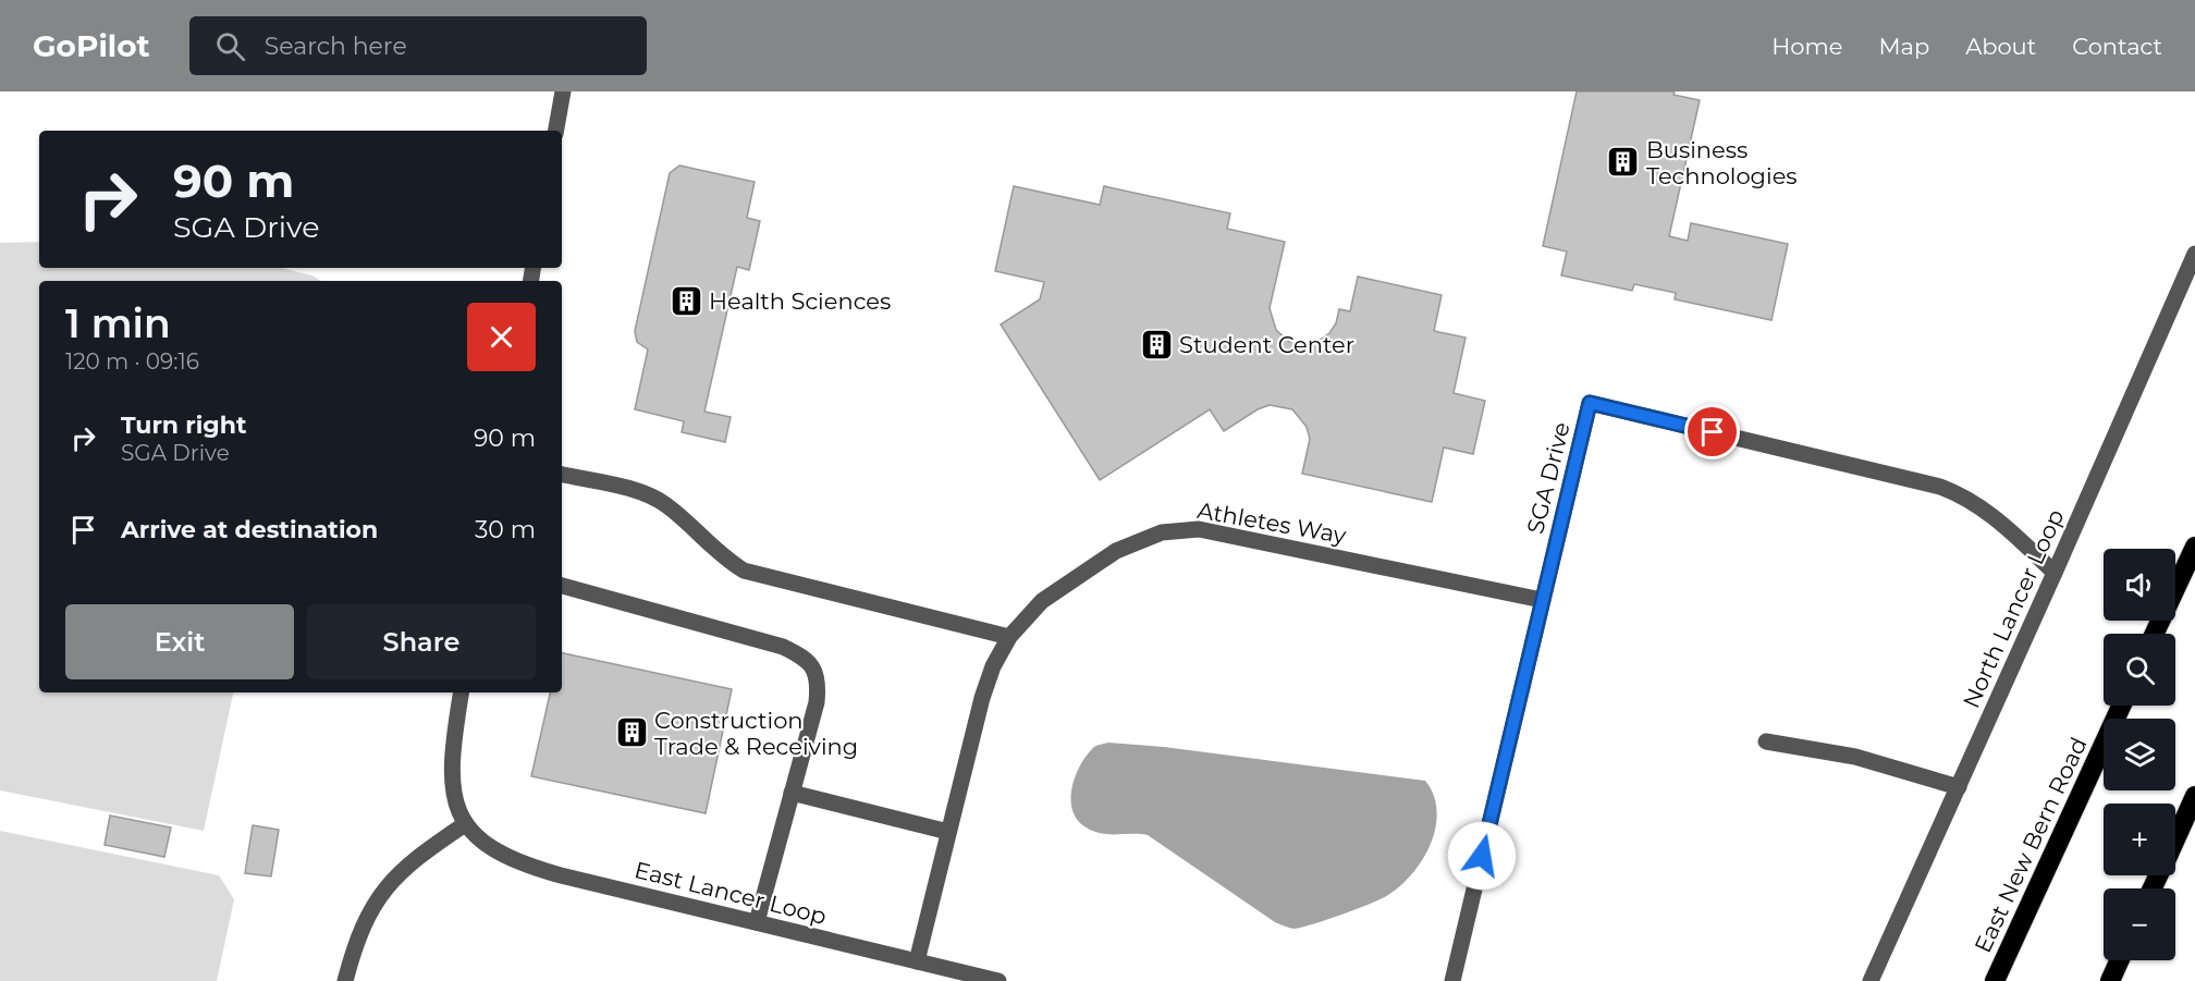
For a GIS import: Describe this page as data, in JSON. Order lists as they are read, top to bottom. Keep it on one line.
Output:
{"streets":{"highway":["East New Bern Road"],"lane":["SGA Drive","Athletes Way","North Lancer Loop","East Lancer Loop"]},"crossings":[["SGA Drive","Athletes Way"],["SGA Drive","North Lancer Loop"],["Athletes Way","East Lancer Loop"]],"places":{"building":["Business Technologies","Health Sciences","Student Center","Construction Trade & Receiving"]},"page":{"header":"GoPilot","search":"Search here","nav":["Home","Map","About","Contact"],"turn":["90 m","SGA Drive"],"heading":["1 min","120 m · 09:16"],"list":[{"name":"Turn right","note":"SGA Drive","value":"90 m"},{"name":"Arrive at destination","value":"30 m"}],"map_buttons":["+","−"],"buttons":["Exit","Share"]}}
